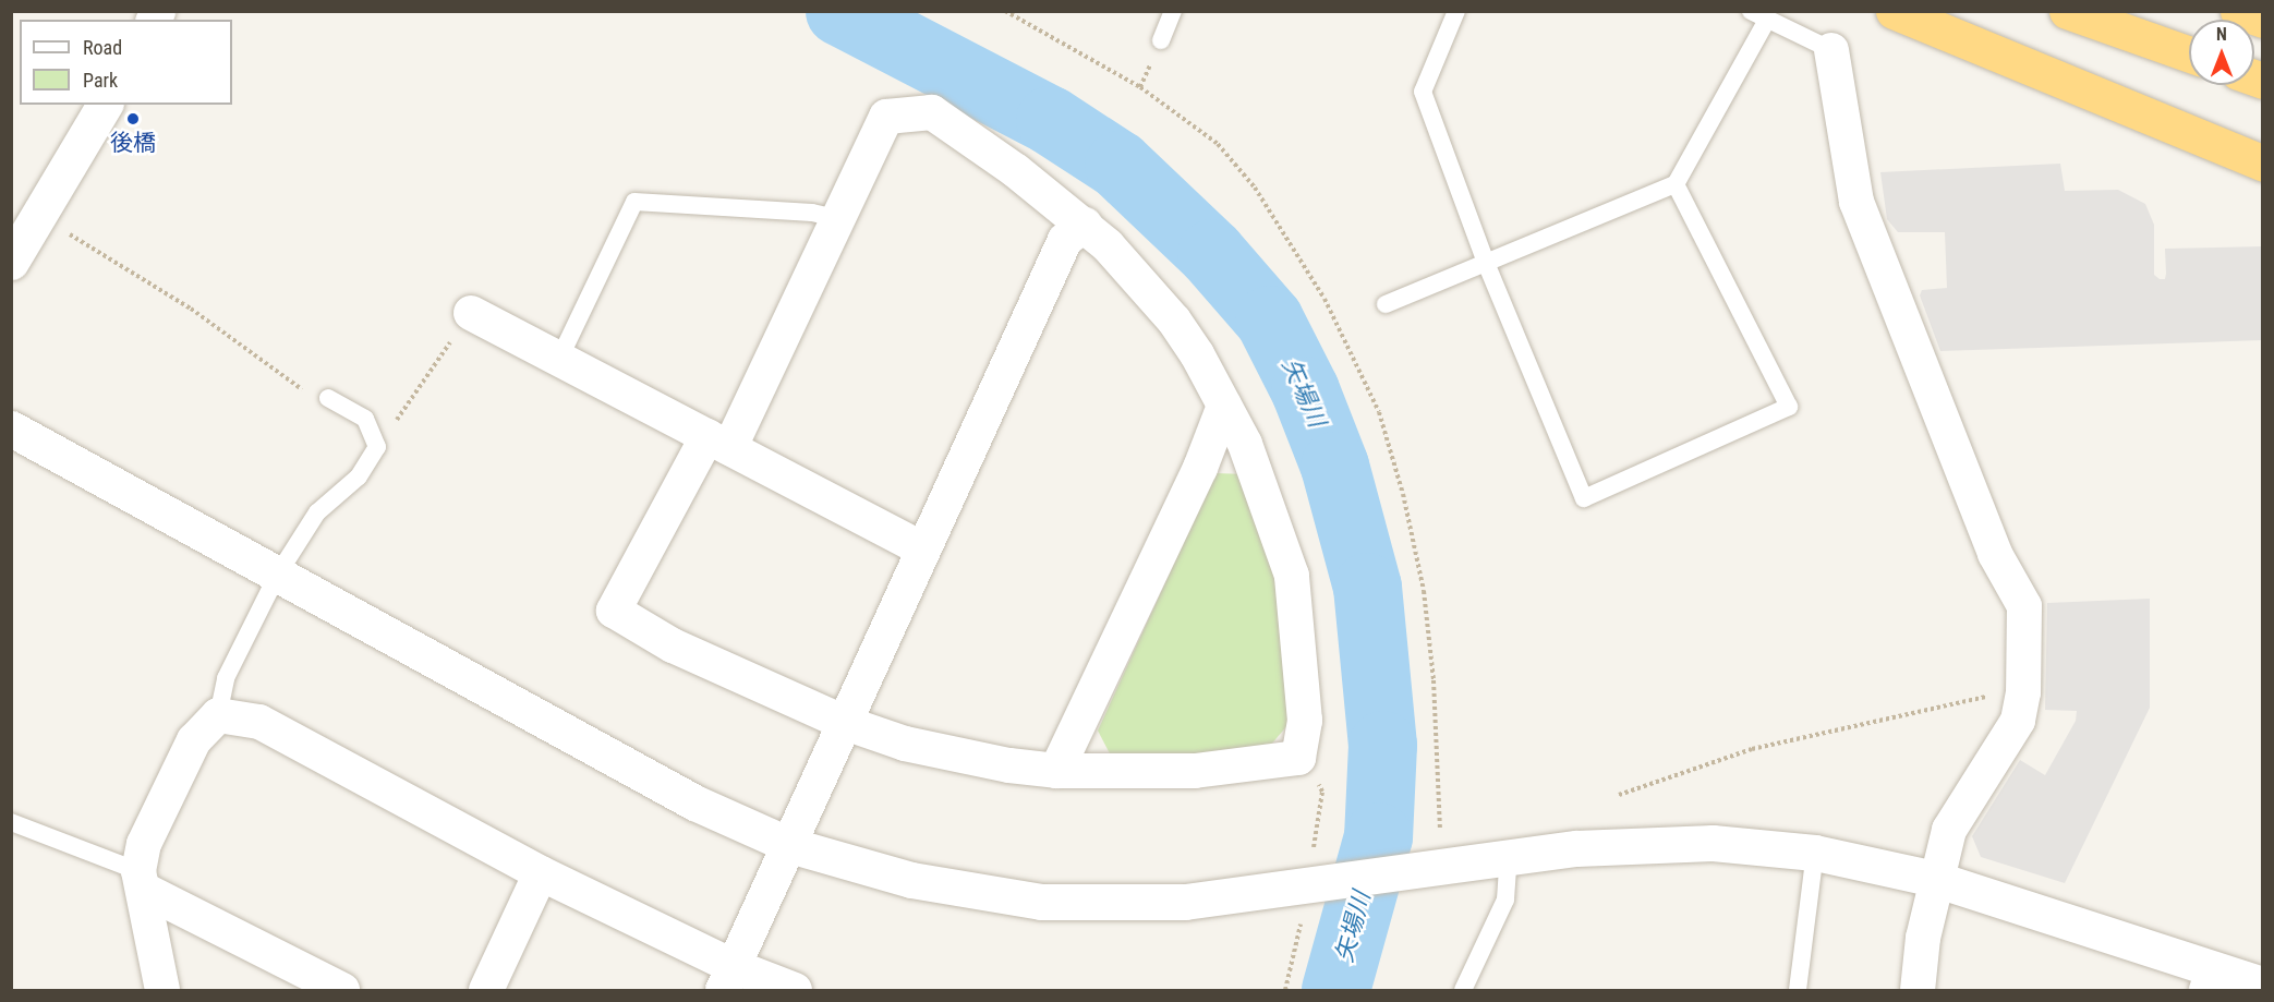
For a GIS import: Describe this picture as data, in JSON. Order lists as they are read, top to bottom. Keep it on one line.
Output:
{"water":["矢場川"],"places":["後橋"],"legend":["Road","Park"],"north":"top"}
